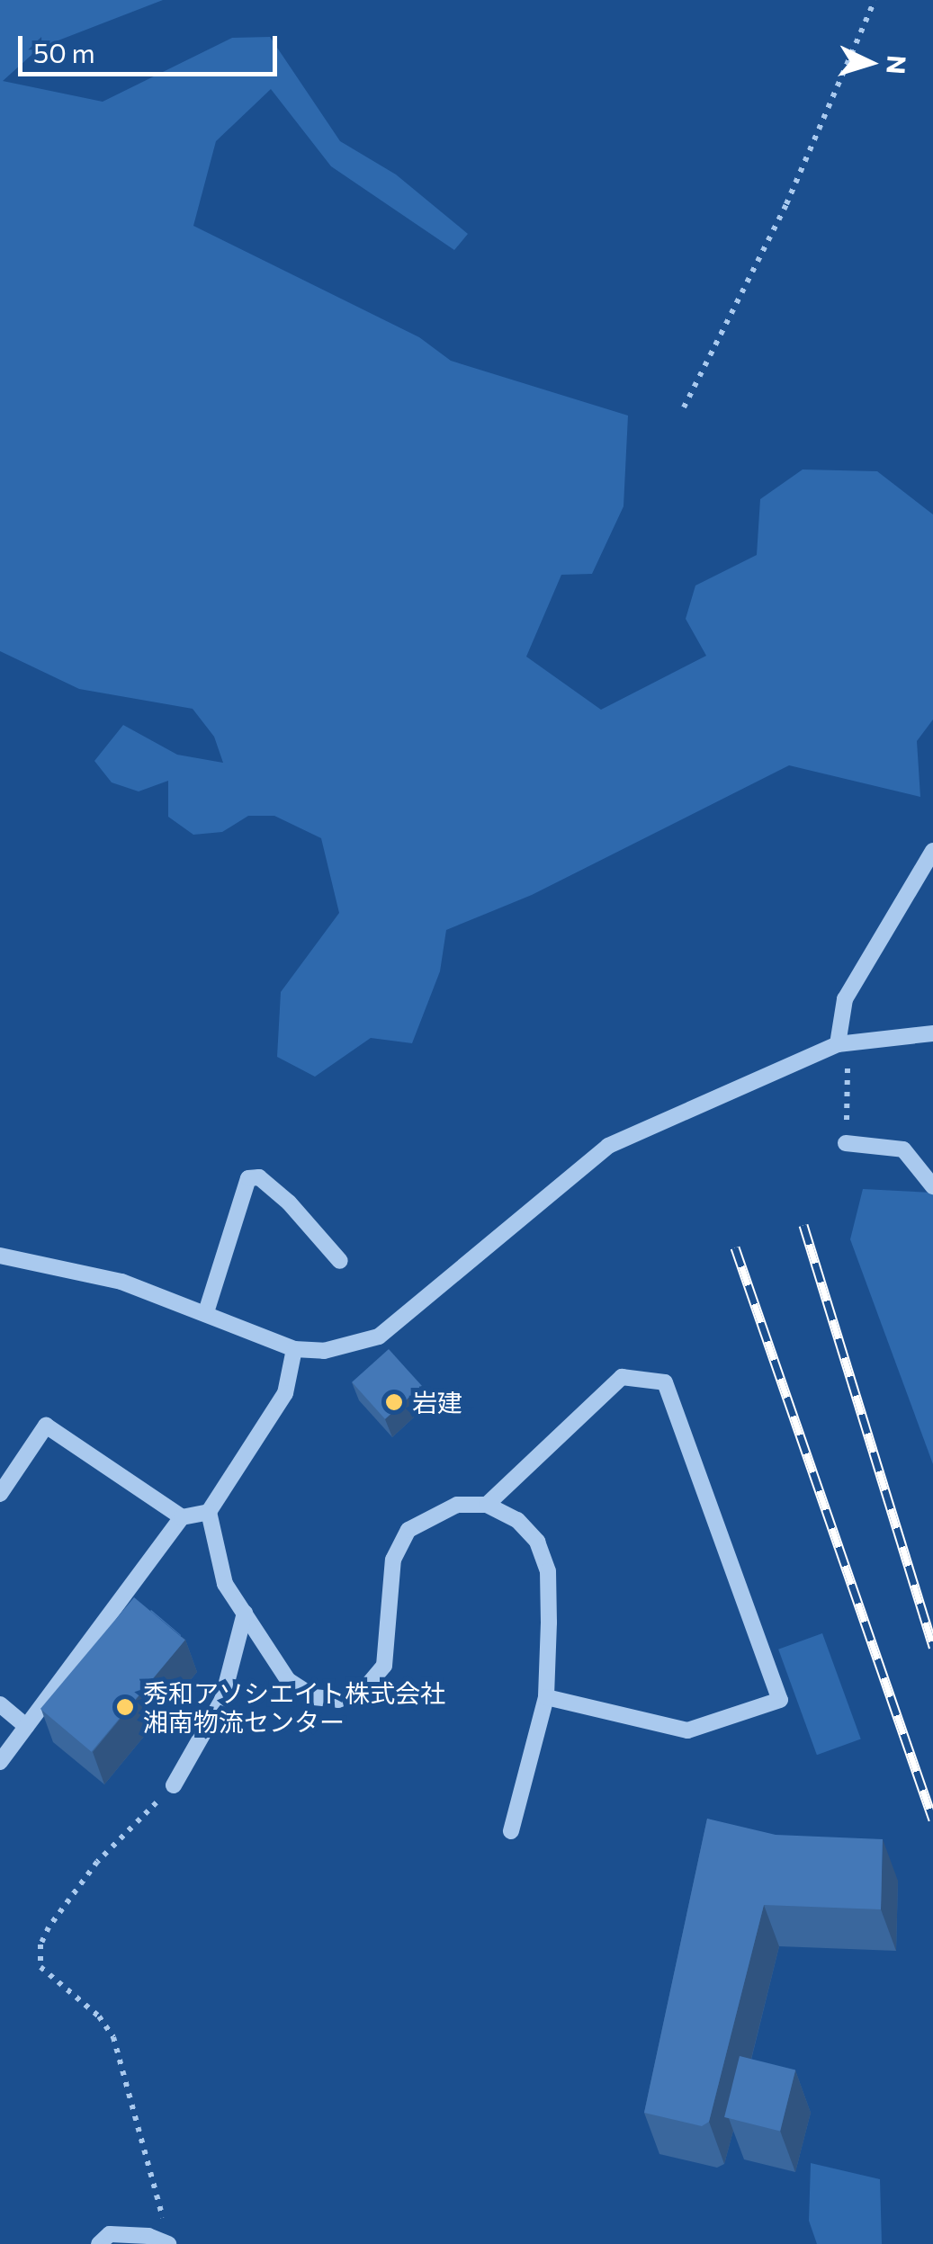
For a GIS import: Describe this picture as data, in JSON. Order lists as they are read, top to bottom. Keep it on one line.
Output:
{"places":["岩建","秀和アソシエイト株式会社 湘南物流センター"],"scale_bar":"50 m","north":"right"}
